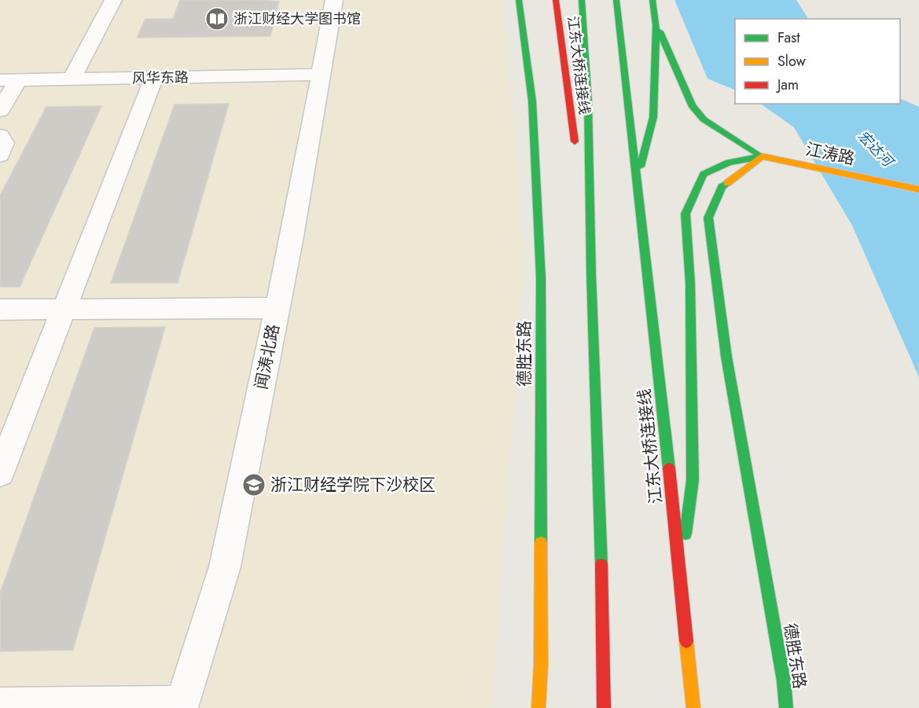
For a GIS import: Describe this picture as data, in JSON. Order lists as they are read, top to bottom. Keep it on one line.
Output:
{"streets":{"main road":["江东大桥连接线","江涛路","德胜东路"],"street":["风华东路","闻涛北路"]},"crossings":[["风华东路","闻涛北路"],["江涛路","德胜东路"]],"water":["宏达河"],"places":{"library":["浙江财经大学图书馆"],"school or university":["浙江财经学院下沙校区"]},"legend":["Fast","Slow","Jam"]}
